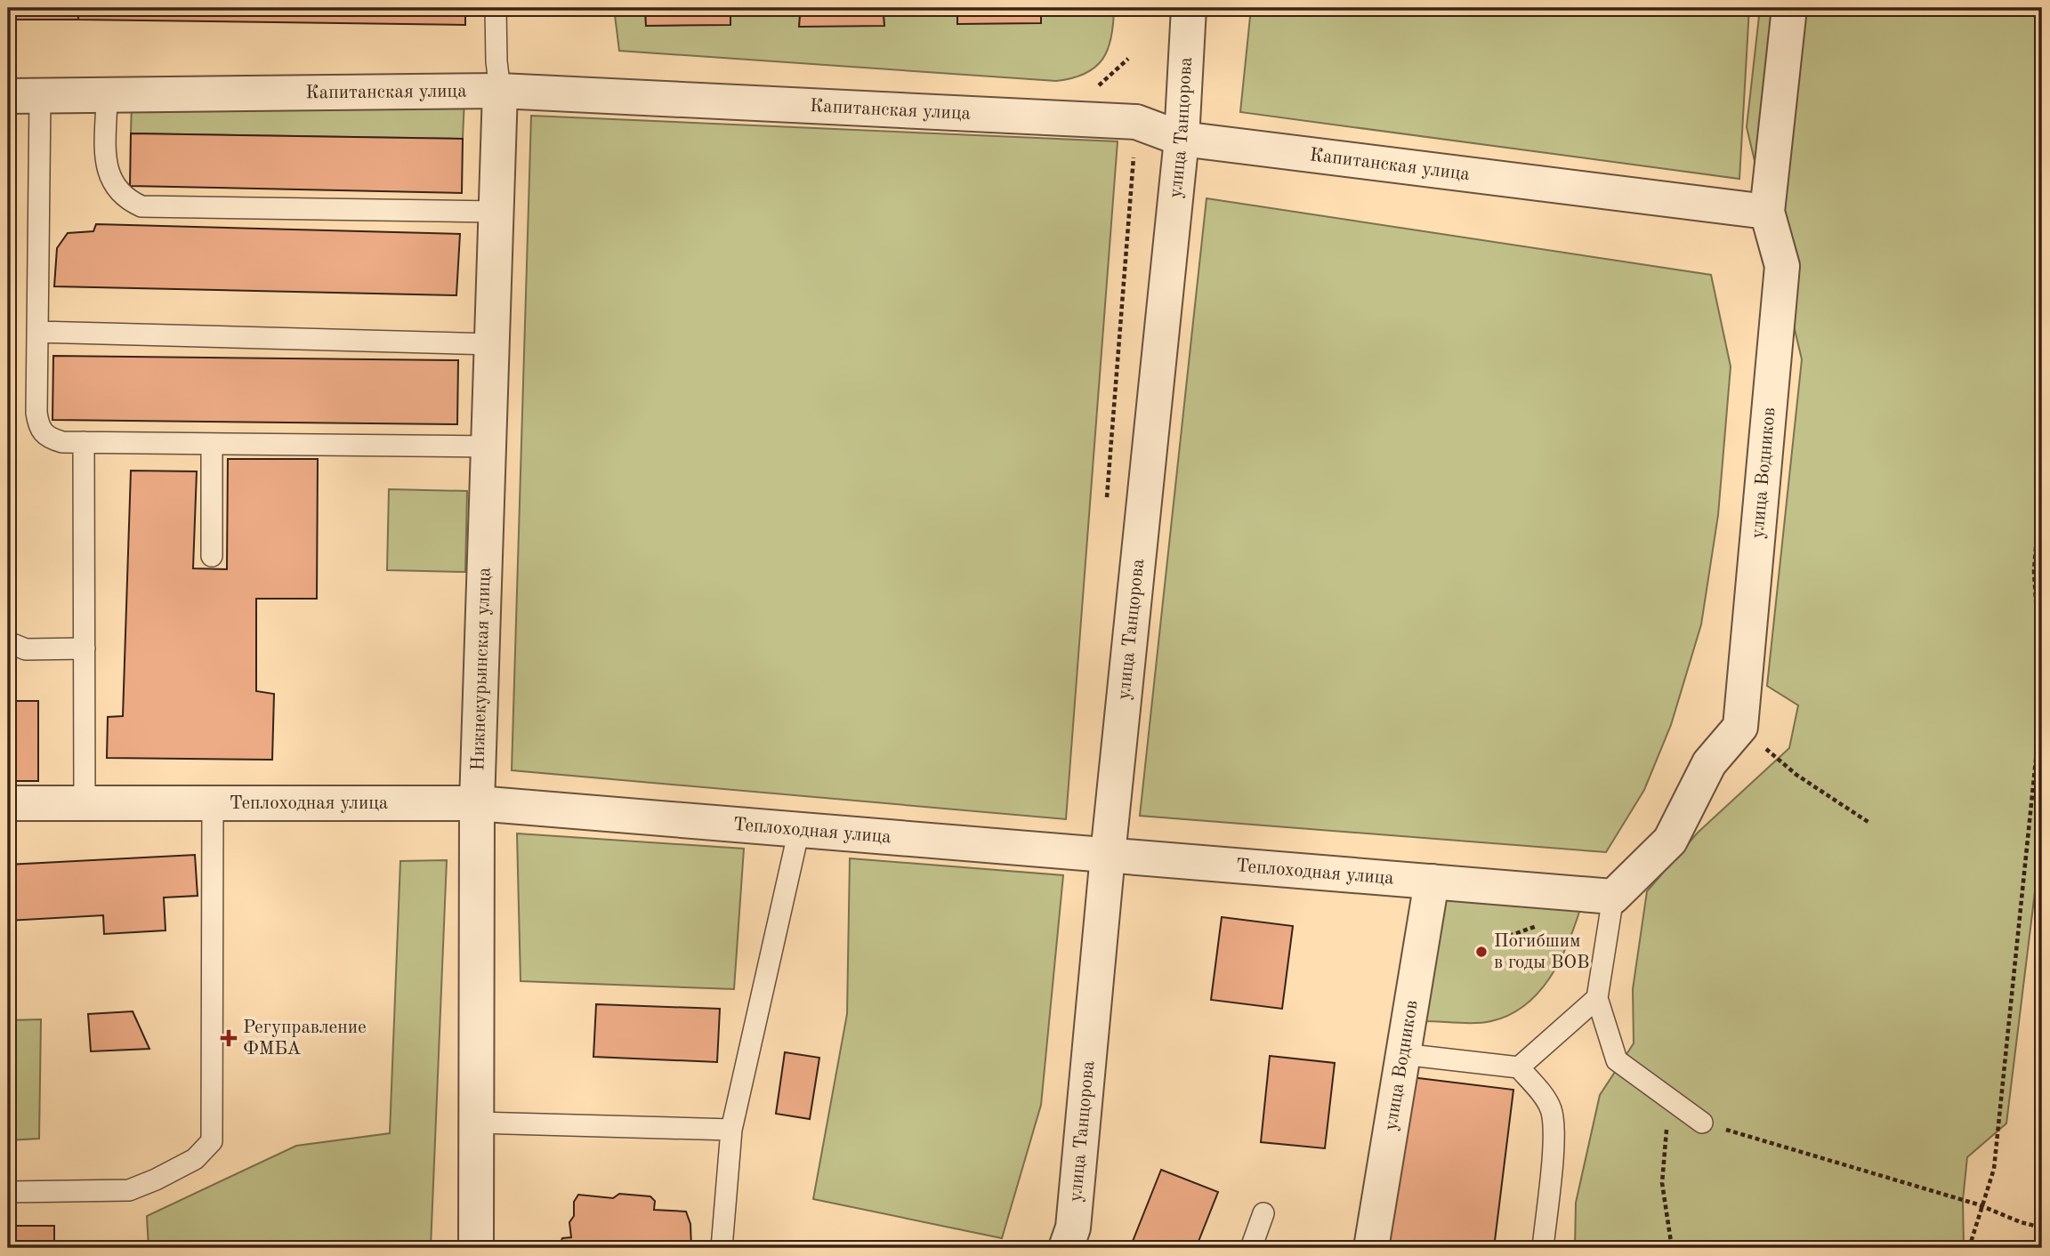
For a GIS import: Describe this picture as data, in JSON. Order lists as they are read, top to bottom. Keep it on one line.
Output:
{"streets":{"street":["Капитанская улица","улица Танцорова","улица Водников","Нижнекурьинская улица","Теплоходная улица"]},"crossings":[["Капитанская улица","улица Танцорова"],["Капитанская улица","улица Водников"],["Капитанская улица","Нижнекурьинская улица"],["улица Танцорова","Теплоходная улица"],["улица Водников","Теплоходная улица"],["Нижнекурьинская улица","Теплоходная улица"]],"places":{"other":["Погибшим в годы ВОВ"],"health":["Регуправление ФМБА"]}}
